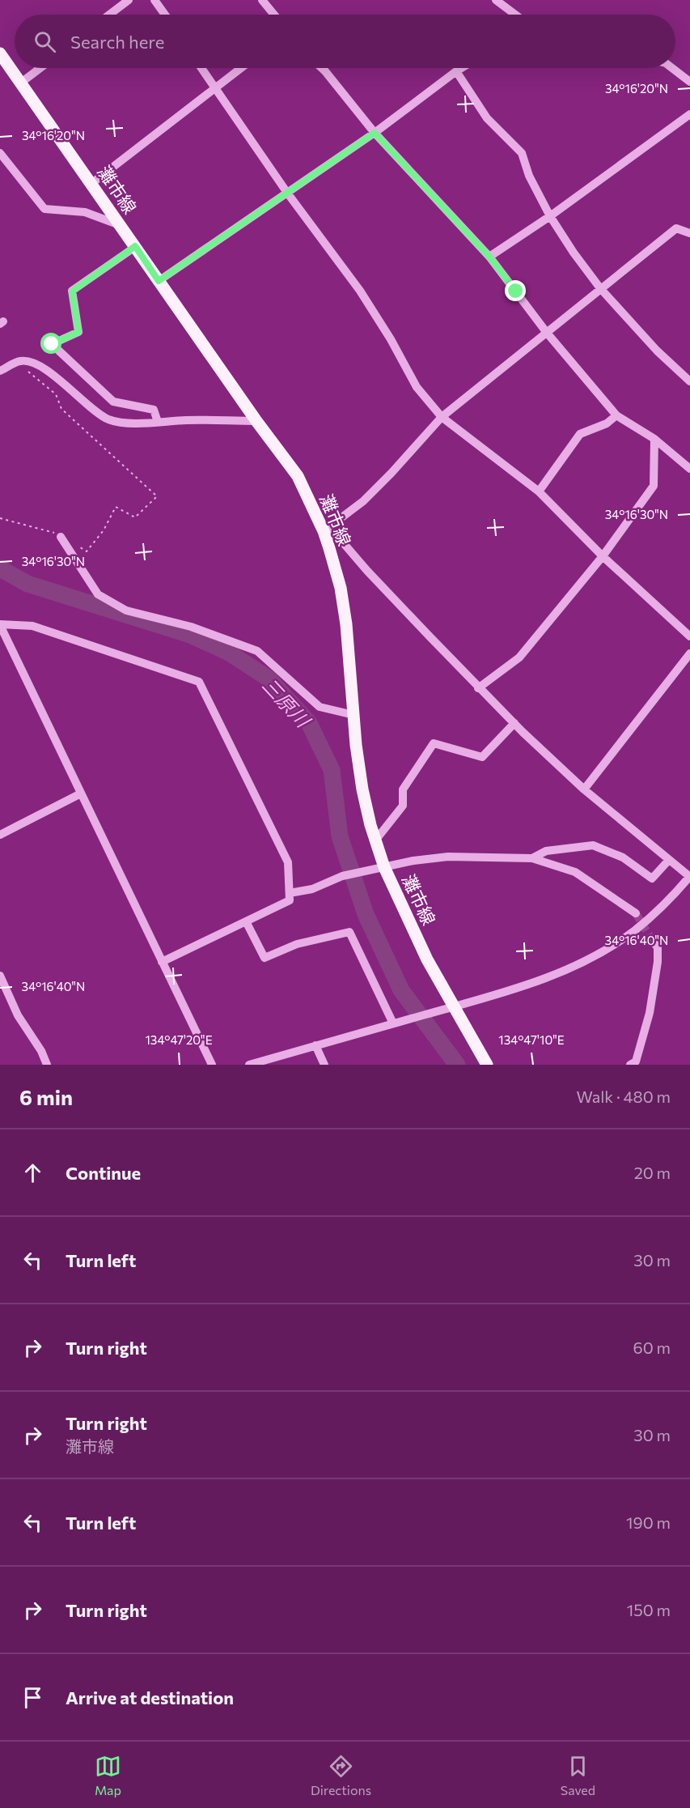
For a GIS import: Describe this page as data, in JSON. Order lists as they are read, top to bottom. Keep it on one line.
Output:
{"streets":{"main road":["灘市線"]},"water":["三原川"],"page":{"search":"Search here","heading":["6 min","Walk · 480 m"],"list":[["Continue","20 m"],["Turn left","30 m"],["Turn right","60 m"],["Turn right","灘市線","30 m"],["Turn left","190 m"],["Turn right","150 m"],"Arrive at destination"],"nav":["Map","Directions","Saved"]},"coordinates":["34°16'20\"N","34°16'30\"N","34°16'40\"N","134°47'20\"E","134°47'10\"E"]}
